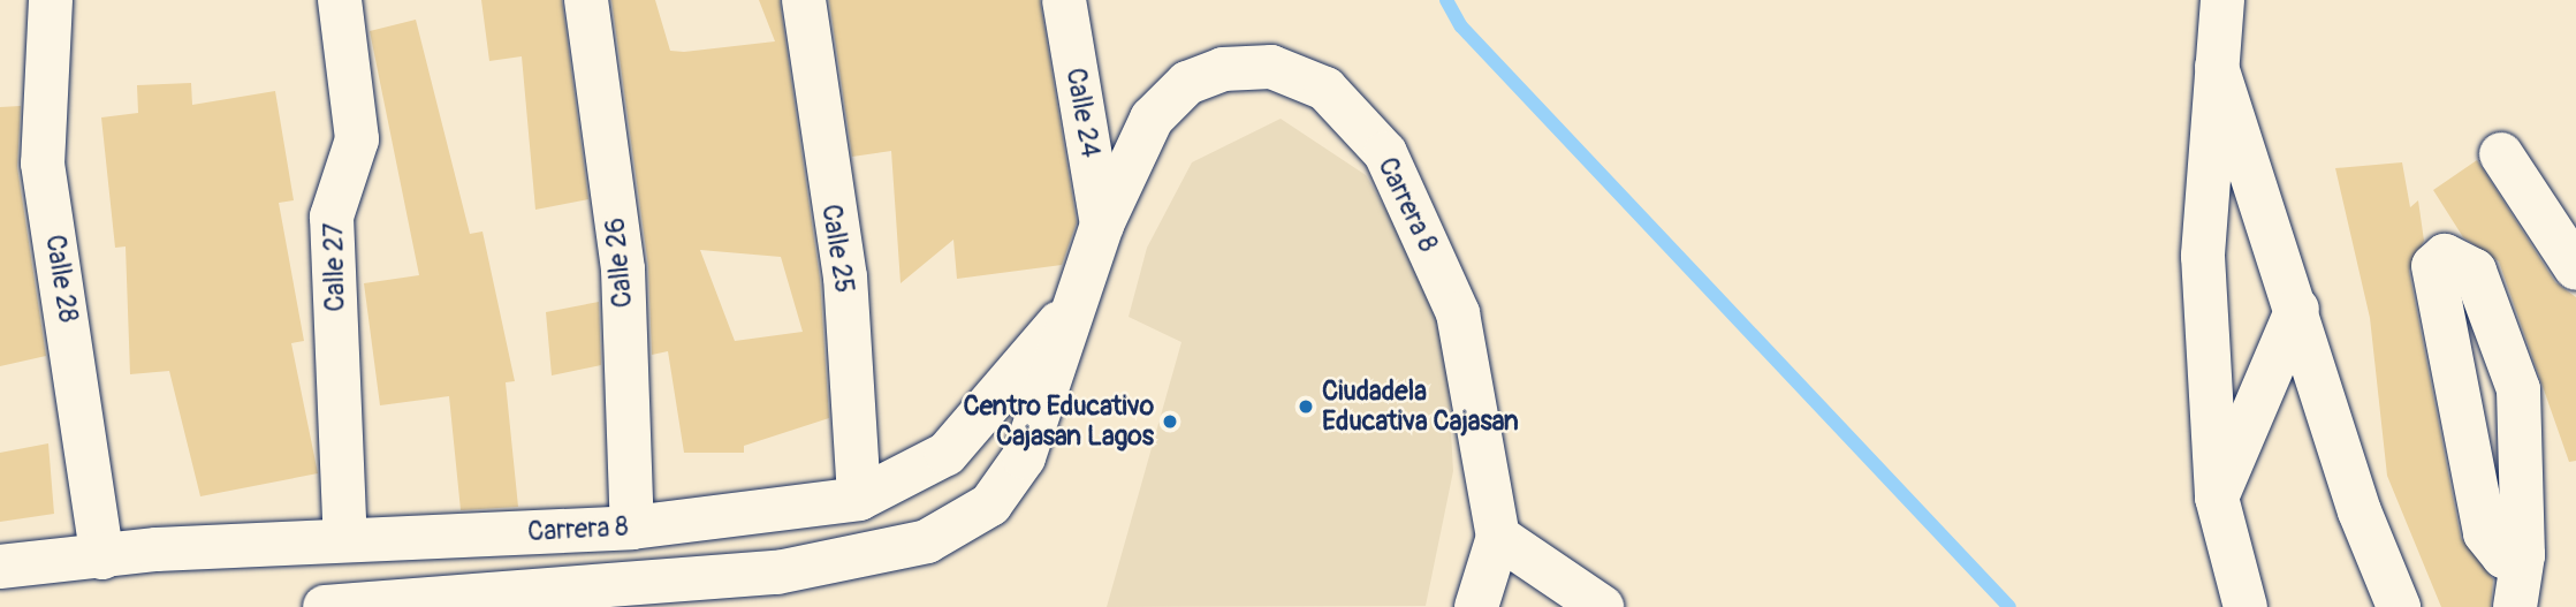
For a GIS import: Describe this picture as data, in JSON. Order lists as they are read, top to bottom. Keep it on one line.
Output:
{"streets":{"street":["Calle 24","Carrera 8","Calle 25","Calle 26","Calle 27","Calle 28"]},"crossings":[["Calle 24","Carrera 8"],["Carrera 8","Calle 25"],["Carrera 8","Calle 26"],["Carrera 8","Calle 27"],["Carrera 8","Calle 28"]],"places":["Ciudadela Educativa Cajasan","Centro Educativo Cajasan Lagos"]}
